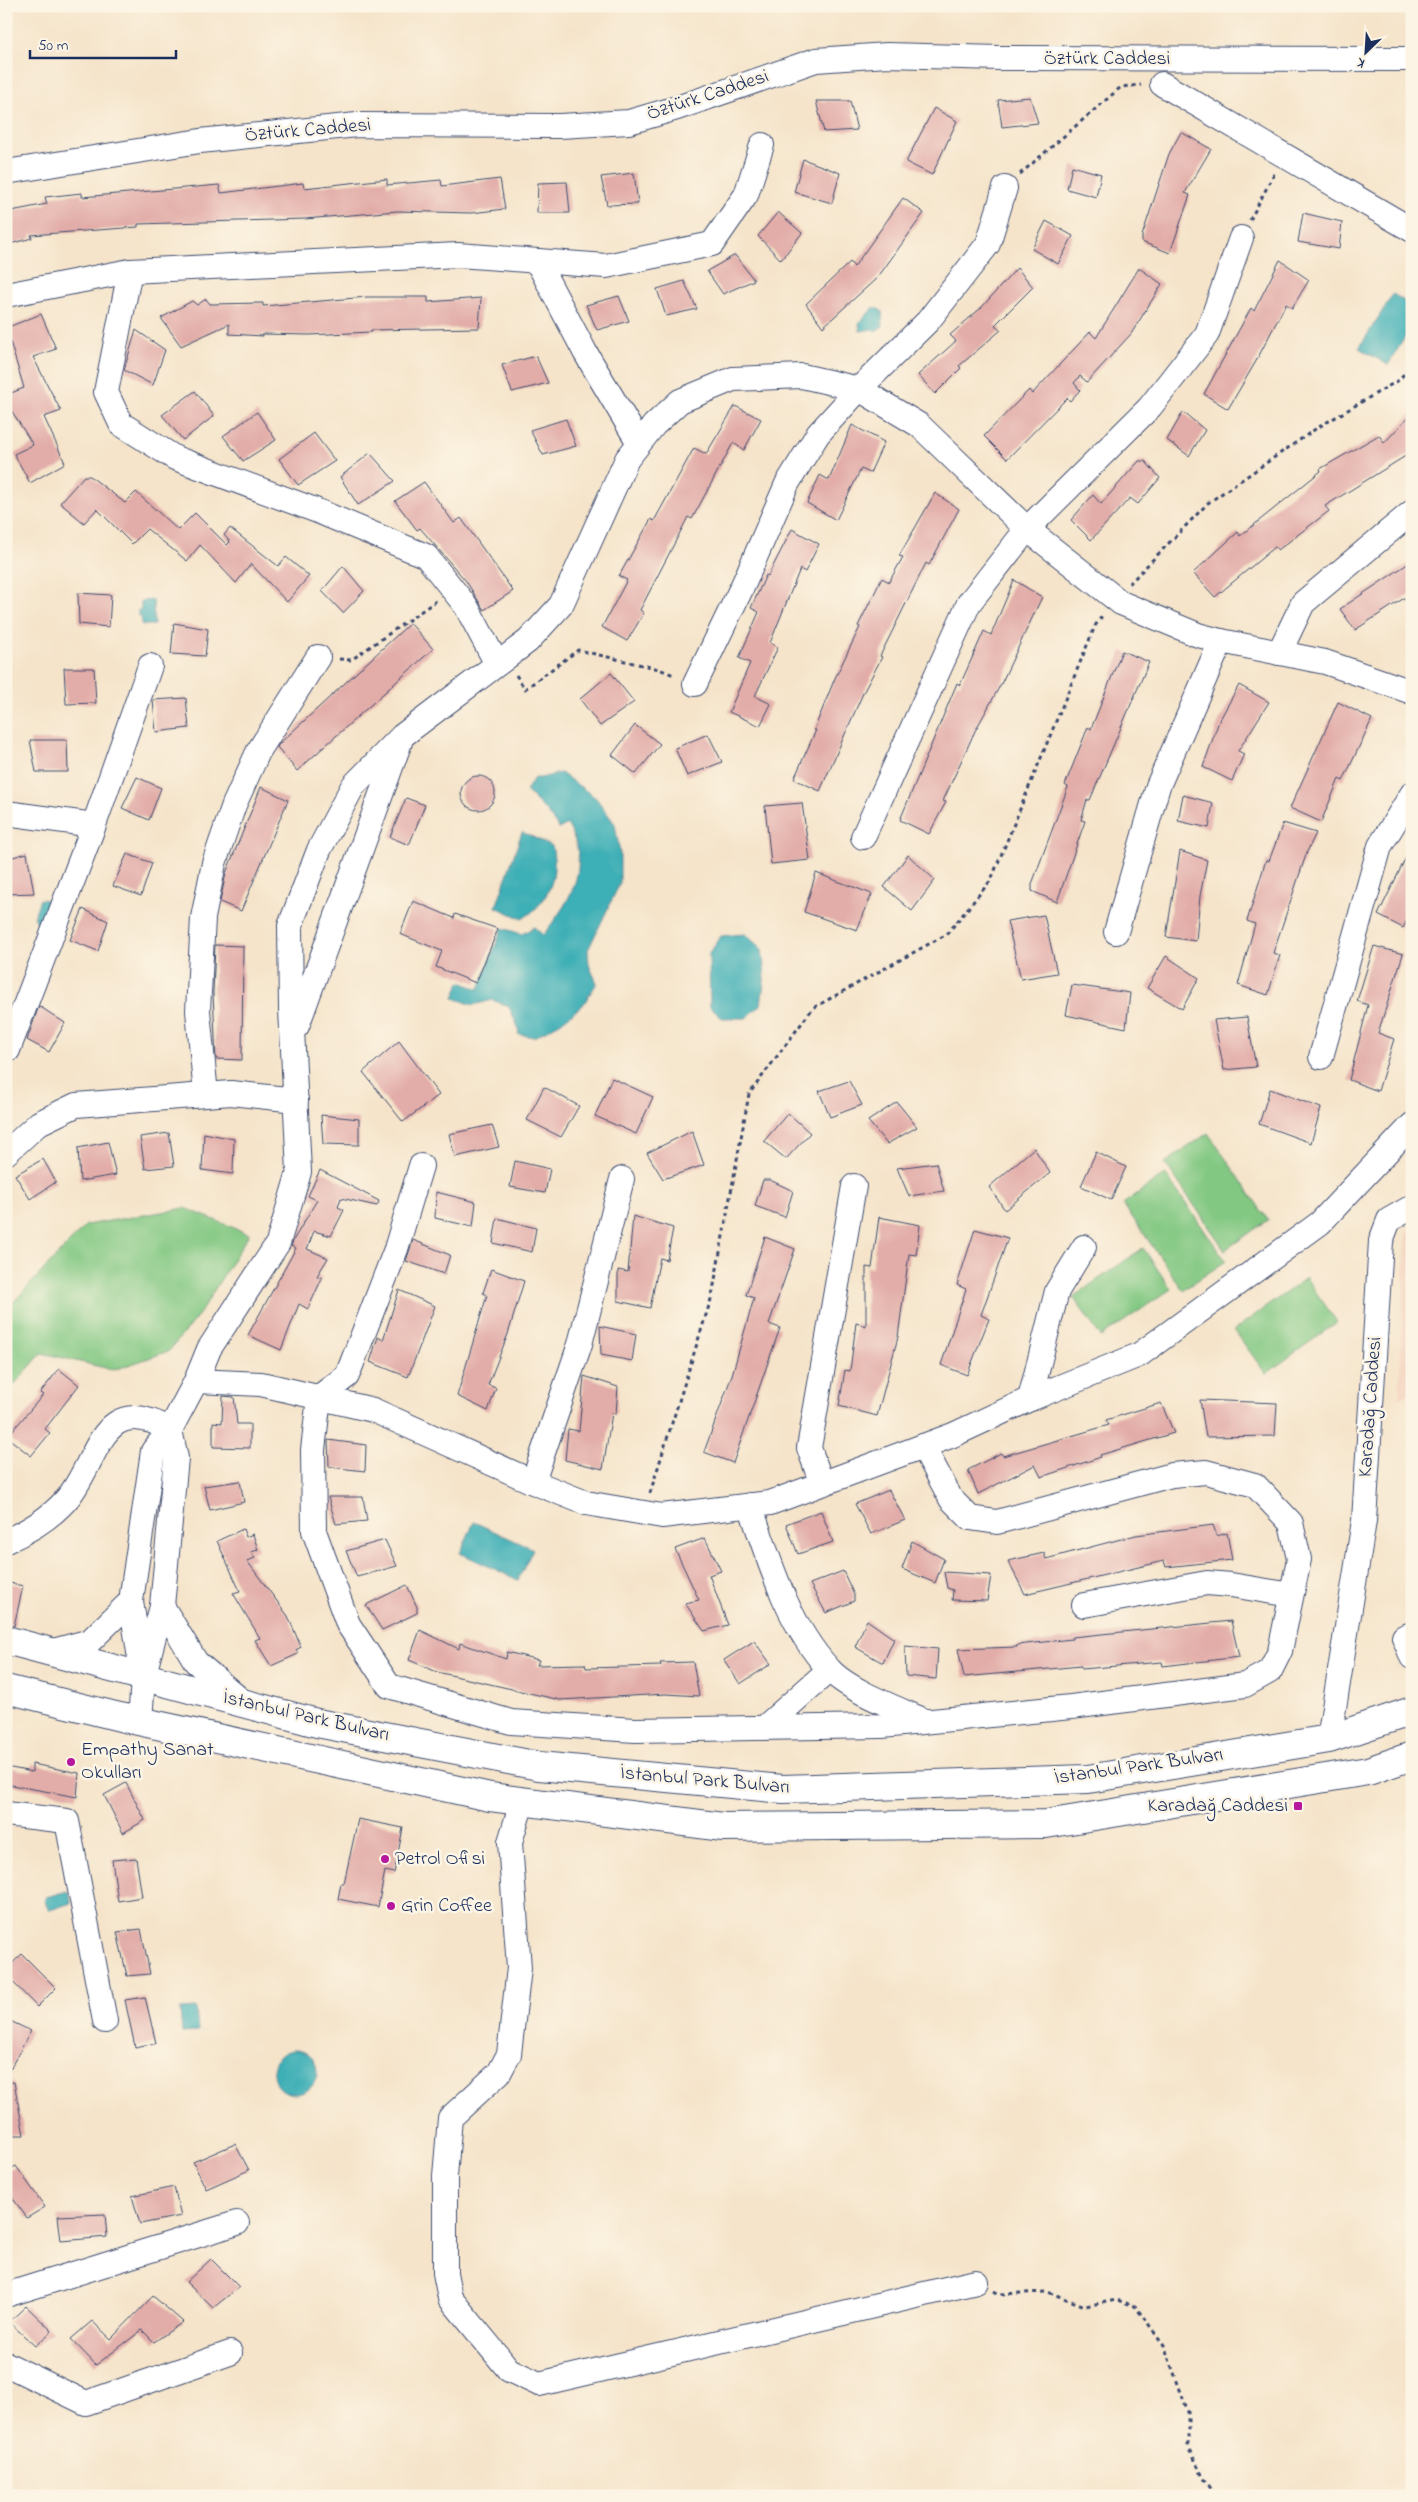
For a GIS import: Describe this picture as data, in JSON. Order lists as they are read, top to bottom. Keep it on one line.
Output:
{"streets":{"highway":["İstanbul Park Bulvarı"],"street":["Öztürk Caddesi","Karadağ Caddesi"]},"crossings":[["Karadağ Caddesi","İstanbul Park Bulvarı"]],"places":{"other":["Empathy Sanat Okulları","Petrol Ofisi","Grin Coffee"],"transit":["Karadağ Caddesi"]},"scale_bar":"50 m","north":"bottom left"}
